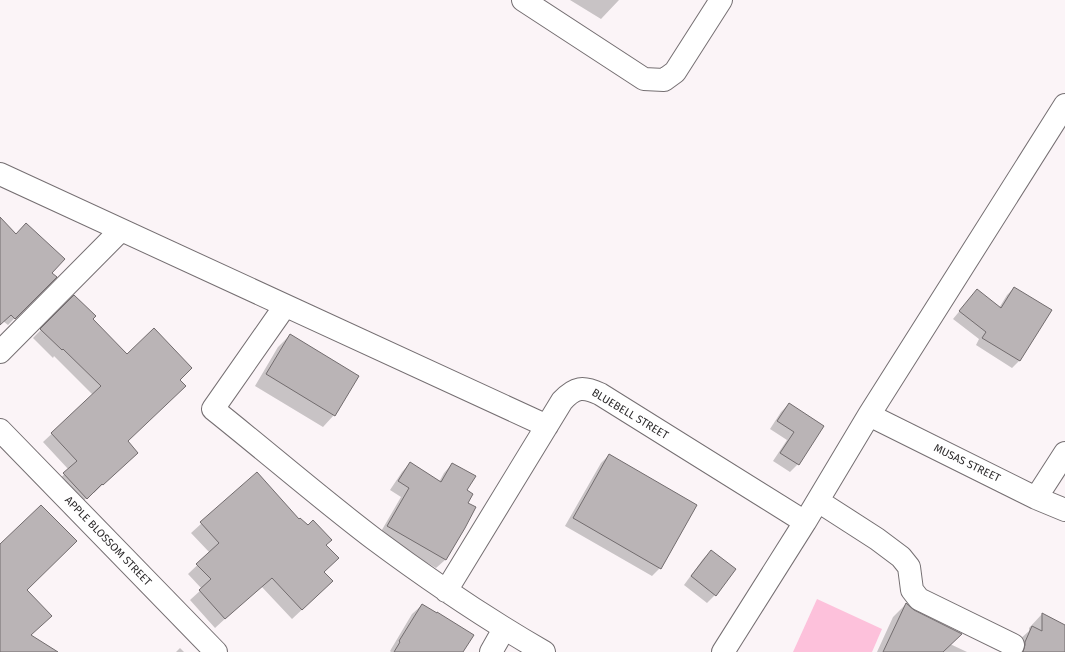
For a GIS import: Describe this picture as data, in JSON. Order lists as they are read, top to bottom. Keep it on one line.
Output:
{"streets":{"street":["BLUEBELL STREET","MUSAS STREET","APPLE BLOSSOM STREET"]}}
